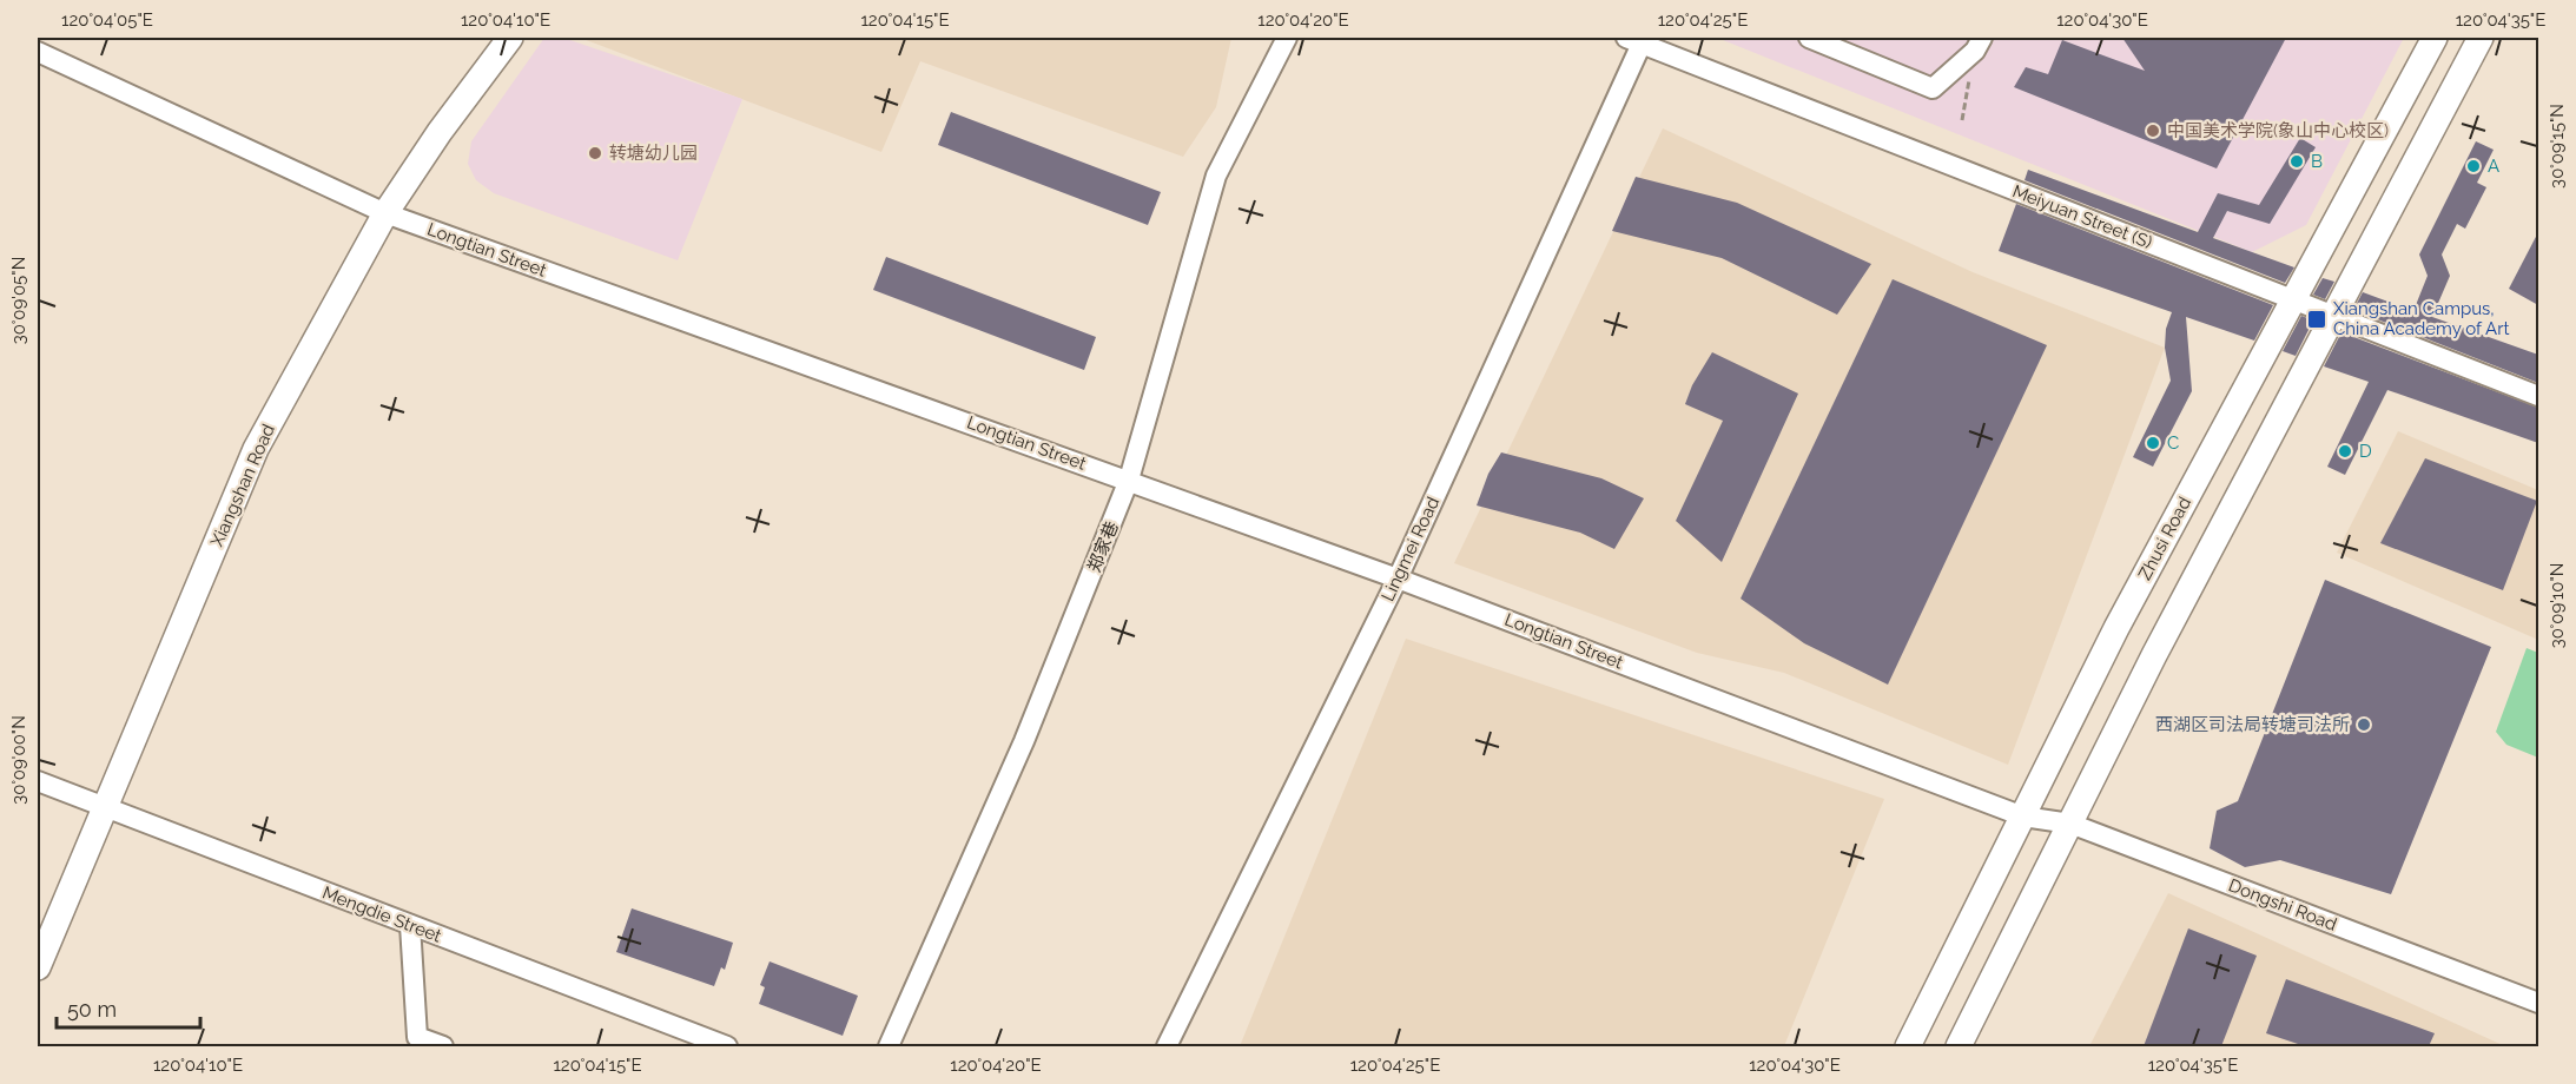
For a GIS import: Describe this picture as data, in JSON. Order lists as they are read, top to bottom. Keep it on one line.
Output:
{"streets":{"main road":["Xiangshan Road","Zhusi Road"],"street":["Meiyuan Street (S)","Longtian Street","郑家巷","Lingmei Road","Dongshi Road","Mengdie Street"]},"crossings":[["Meiyuan Street (S)","Zhusi Road"],["Meiyuan Street (S)","Lingmei Road"],["Longtian Street","Xiangshan Road"],["Longtian Street","Zhusi Road"],["Longtian Street","郑家巷"],["Longtian Street","Lingmei Road"],["Longtian Street","Dongshi Road"],["Xiangshan Road","Mengdie Street"],["Zhusi Road","Dongshi Road"]],"places":{"other":["中国美术学院(象山中心校区)","转塘幼儿园","B","A","C","D","西湖区司法局转塘司法所"],"transit":["Xiangshan Campus, China Academy of Art"]},"scale_bar":"50 m","coordinates":["120°04'05\"E","120°04'10\"E","120°04'15\"E","120°04'20\"E","120°04'25\"E","120°04'30\"E","120°04'35\"E","30°09'15\"N","30°09'05\"N","30°09'10\"N","30°09'00\"N"]}
